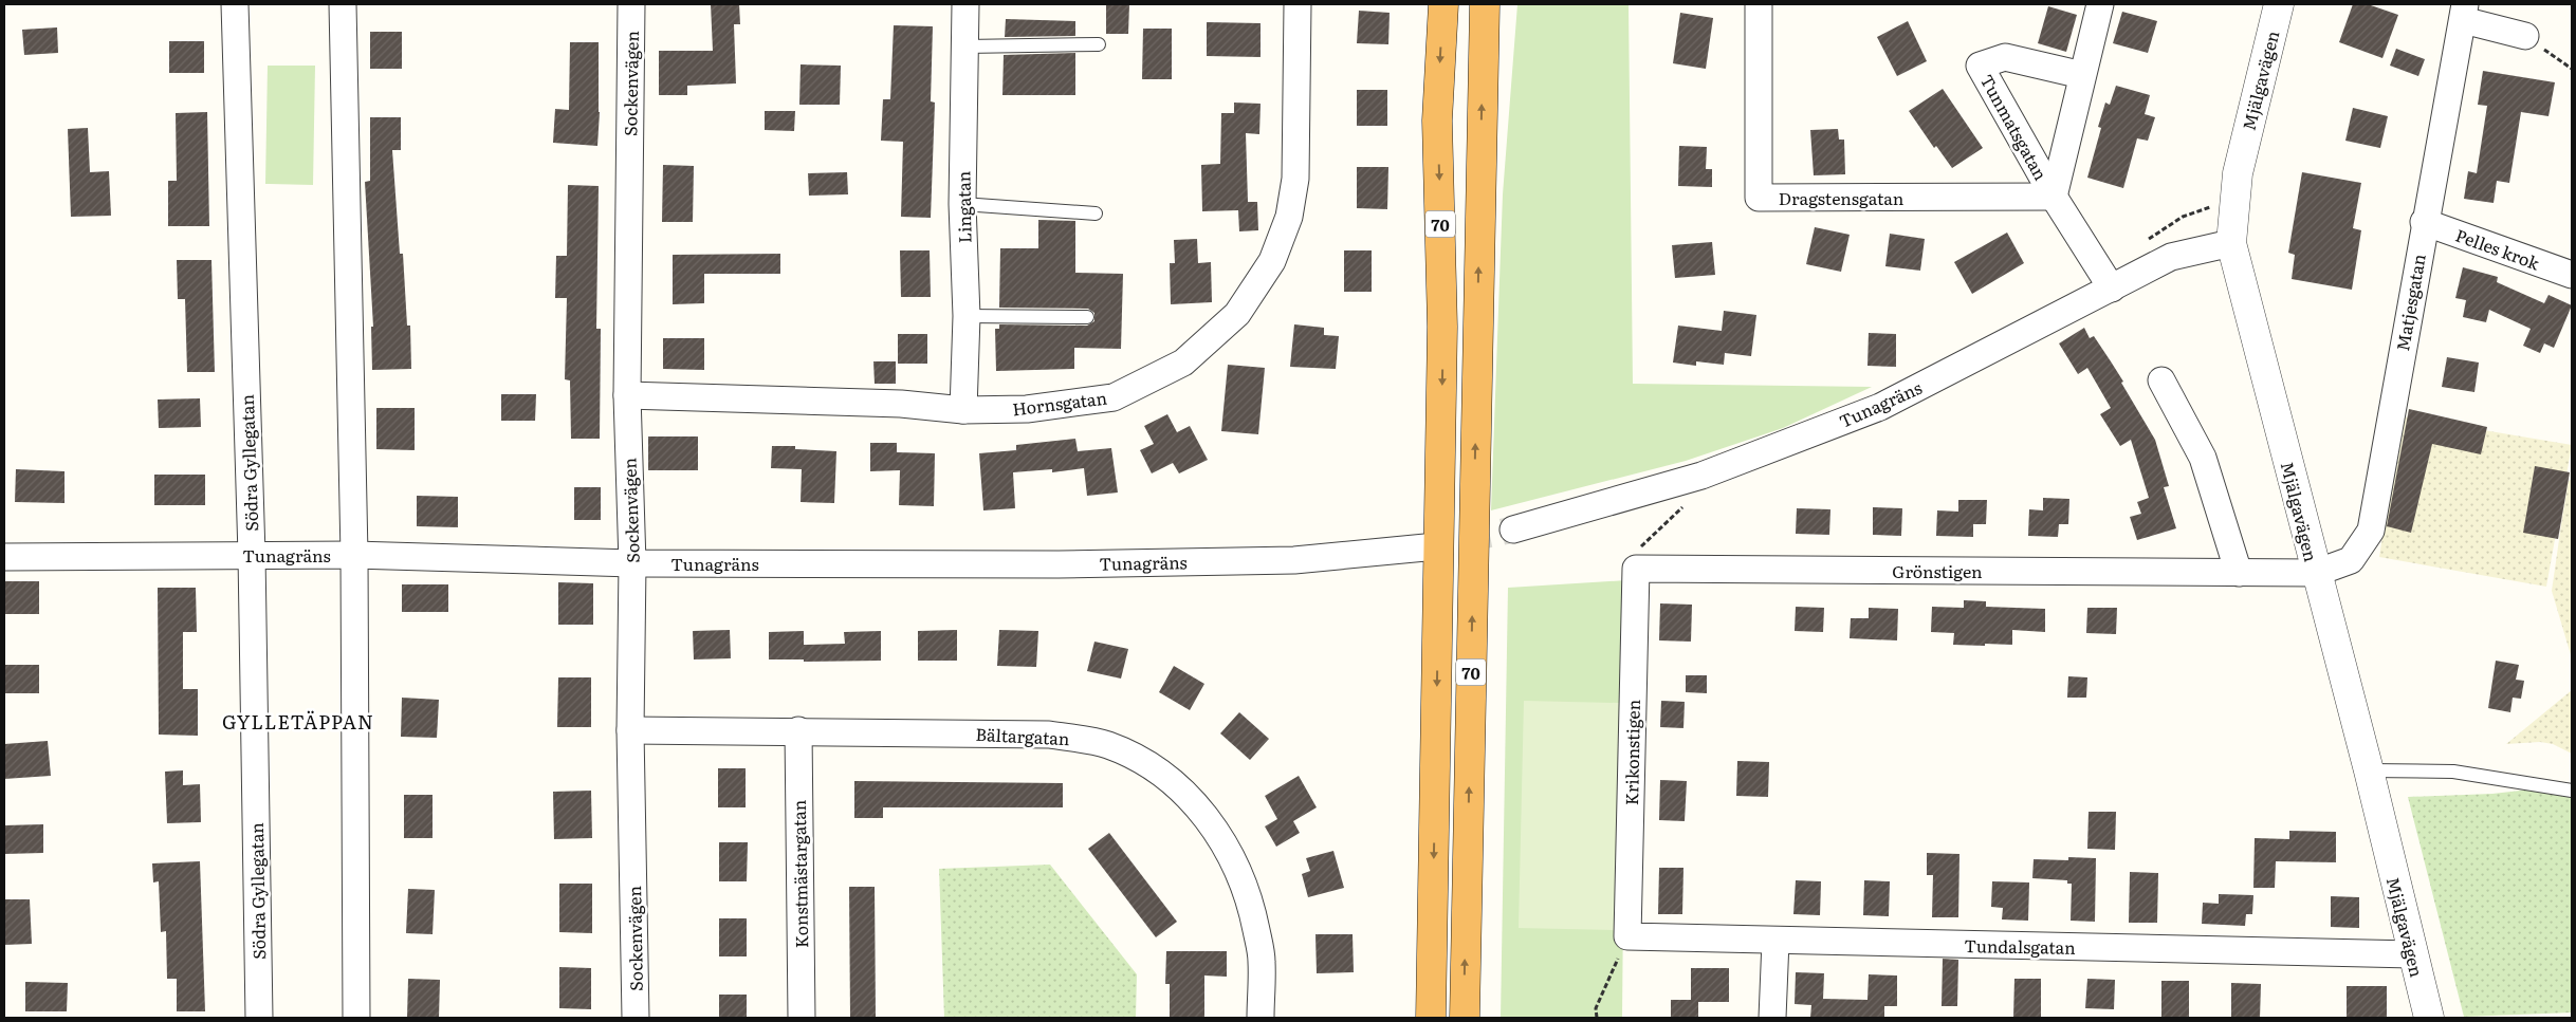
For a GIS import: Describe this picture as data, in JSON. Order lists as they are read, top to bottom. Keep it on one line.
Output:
{"streets":{"highway":["70"],"street":["Mjälgavägen","Sockenvägen","Tunmatsgatan","Dragstensgatan","Lingatan","Pelles krok","Matjesgatan","Hornsgatan","Tunagräns","Södra Gyllegatan","Grönstigen","Bältargatan","Krikonstigen","Konstmästargatan","Tundalsgatan"]},"crossings":[["Mjälgavägen","Matjesgatan"],["Mjälgavägen","Tunagräns"],["Mjälgavägen","Grönstigen"],["Mjälgavägen","Tundalsgatan"],["Sockenvägen","Hornsgatan"],["Sockenvägen","Tunagräns"],["Sockenvägen","Bältargatan"],["Tunmatsgatan","Dragstensgatan"],["Tunmatsgatan","Tunagräns"],["Lingatan","Hornsgatan"],["Pelles krok","Matjesgatan"],["Matjesgatan","Grönstigen"],["Tunagräns","Södra Gyllegatan"],["Grönstigen","Krikonstigen"],["Bältargatan","Konstmästargatan"],["Krikonstigen","Tundalsgatan"]],"districts":["GYLLETÄPPAN"]}
